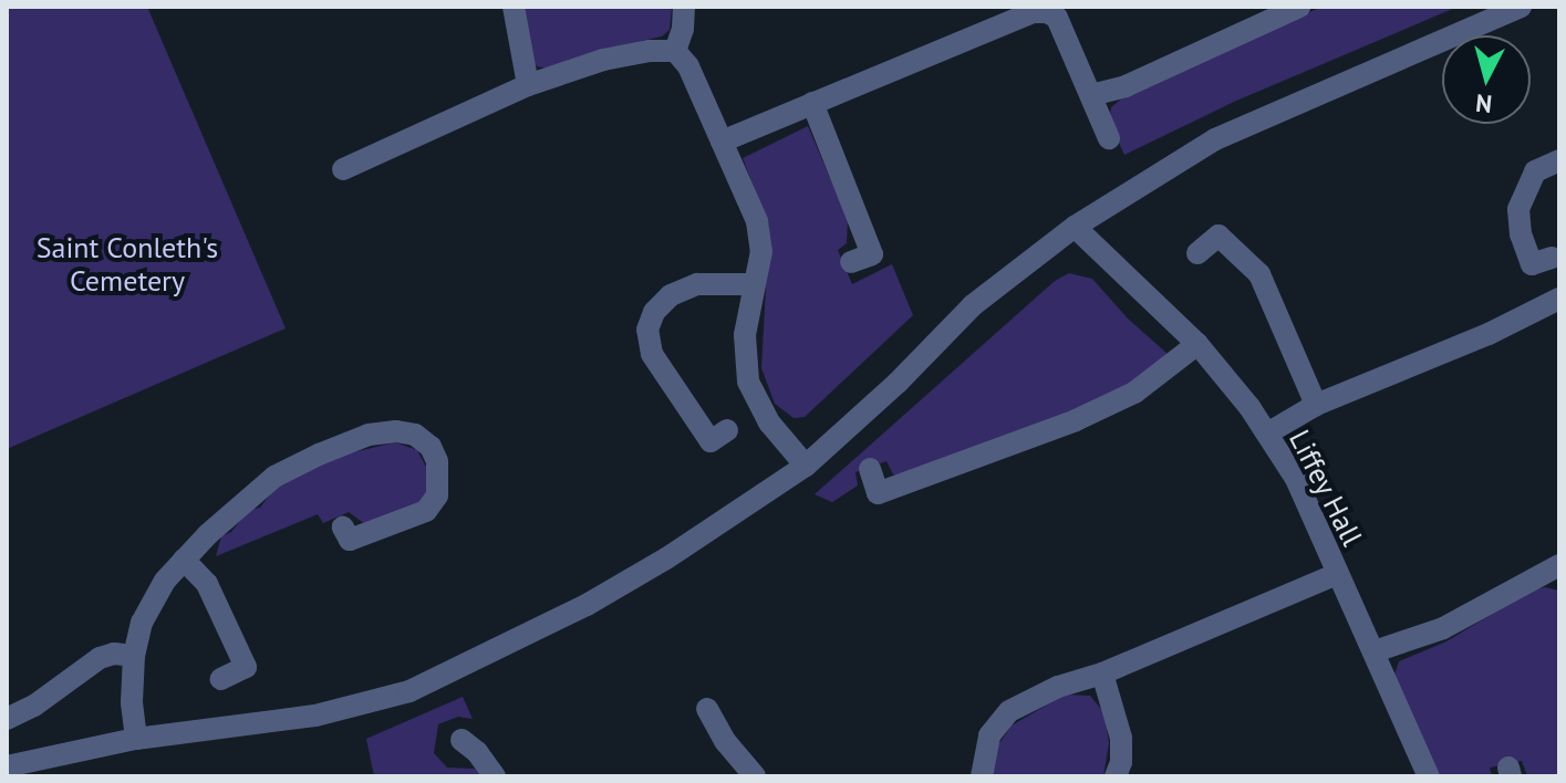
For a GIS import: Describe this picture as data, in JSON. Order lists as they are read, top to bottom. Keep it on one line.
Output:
{"streets":{"street":["Liffey Hall"]},"parks":["Saint Conleth's Cemetery"],"north":"bottom"}
